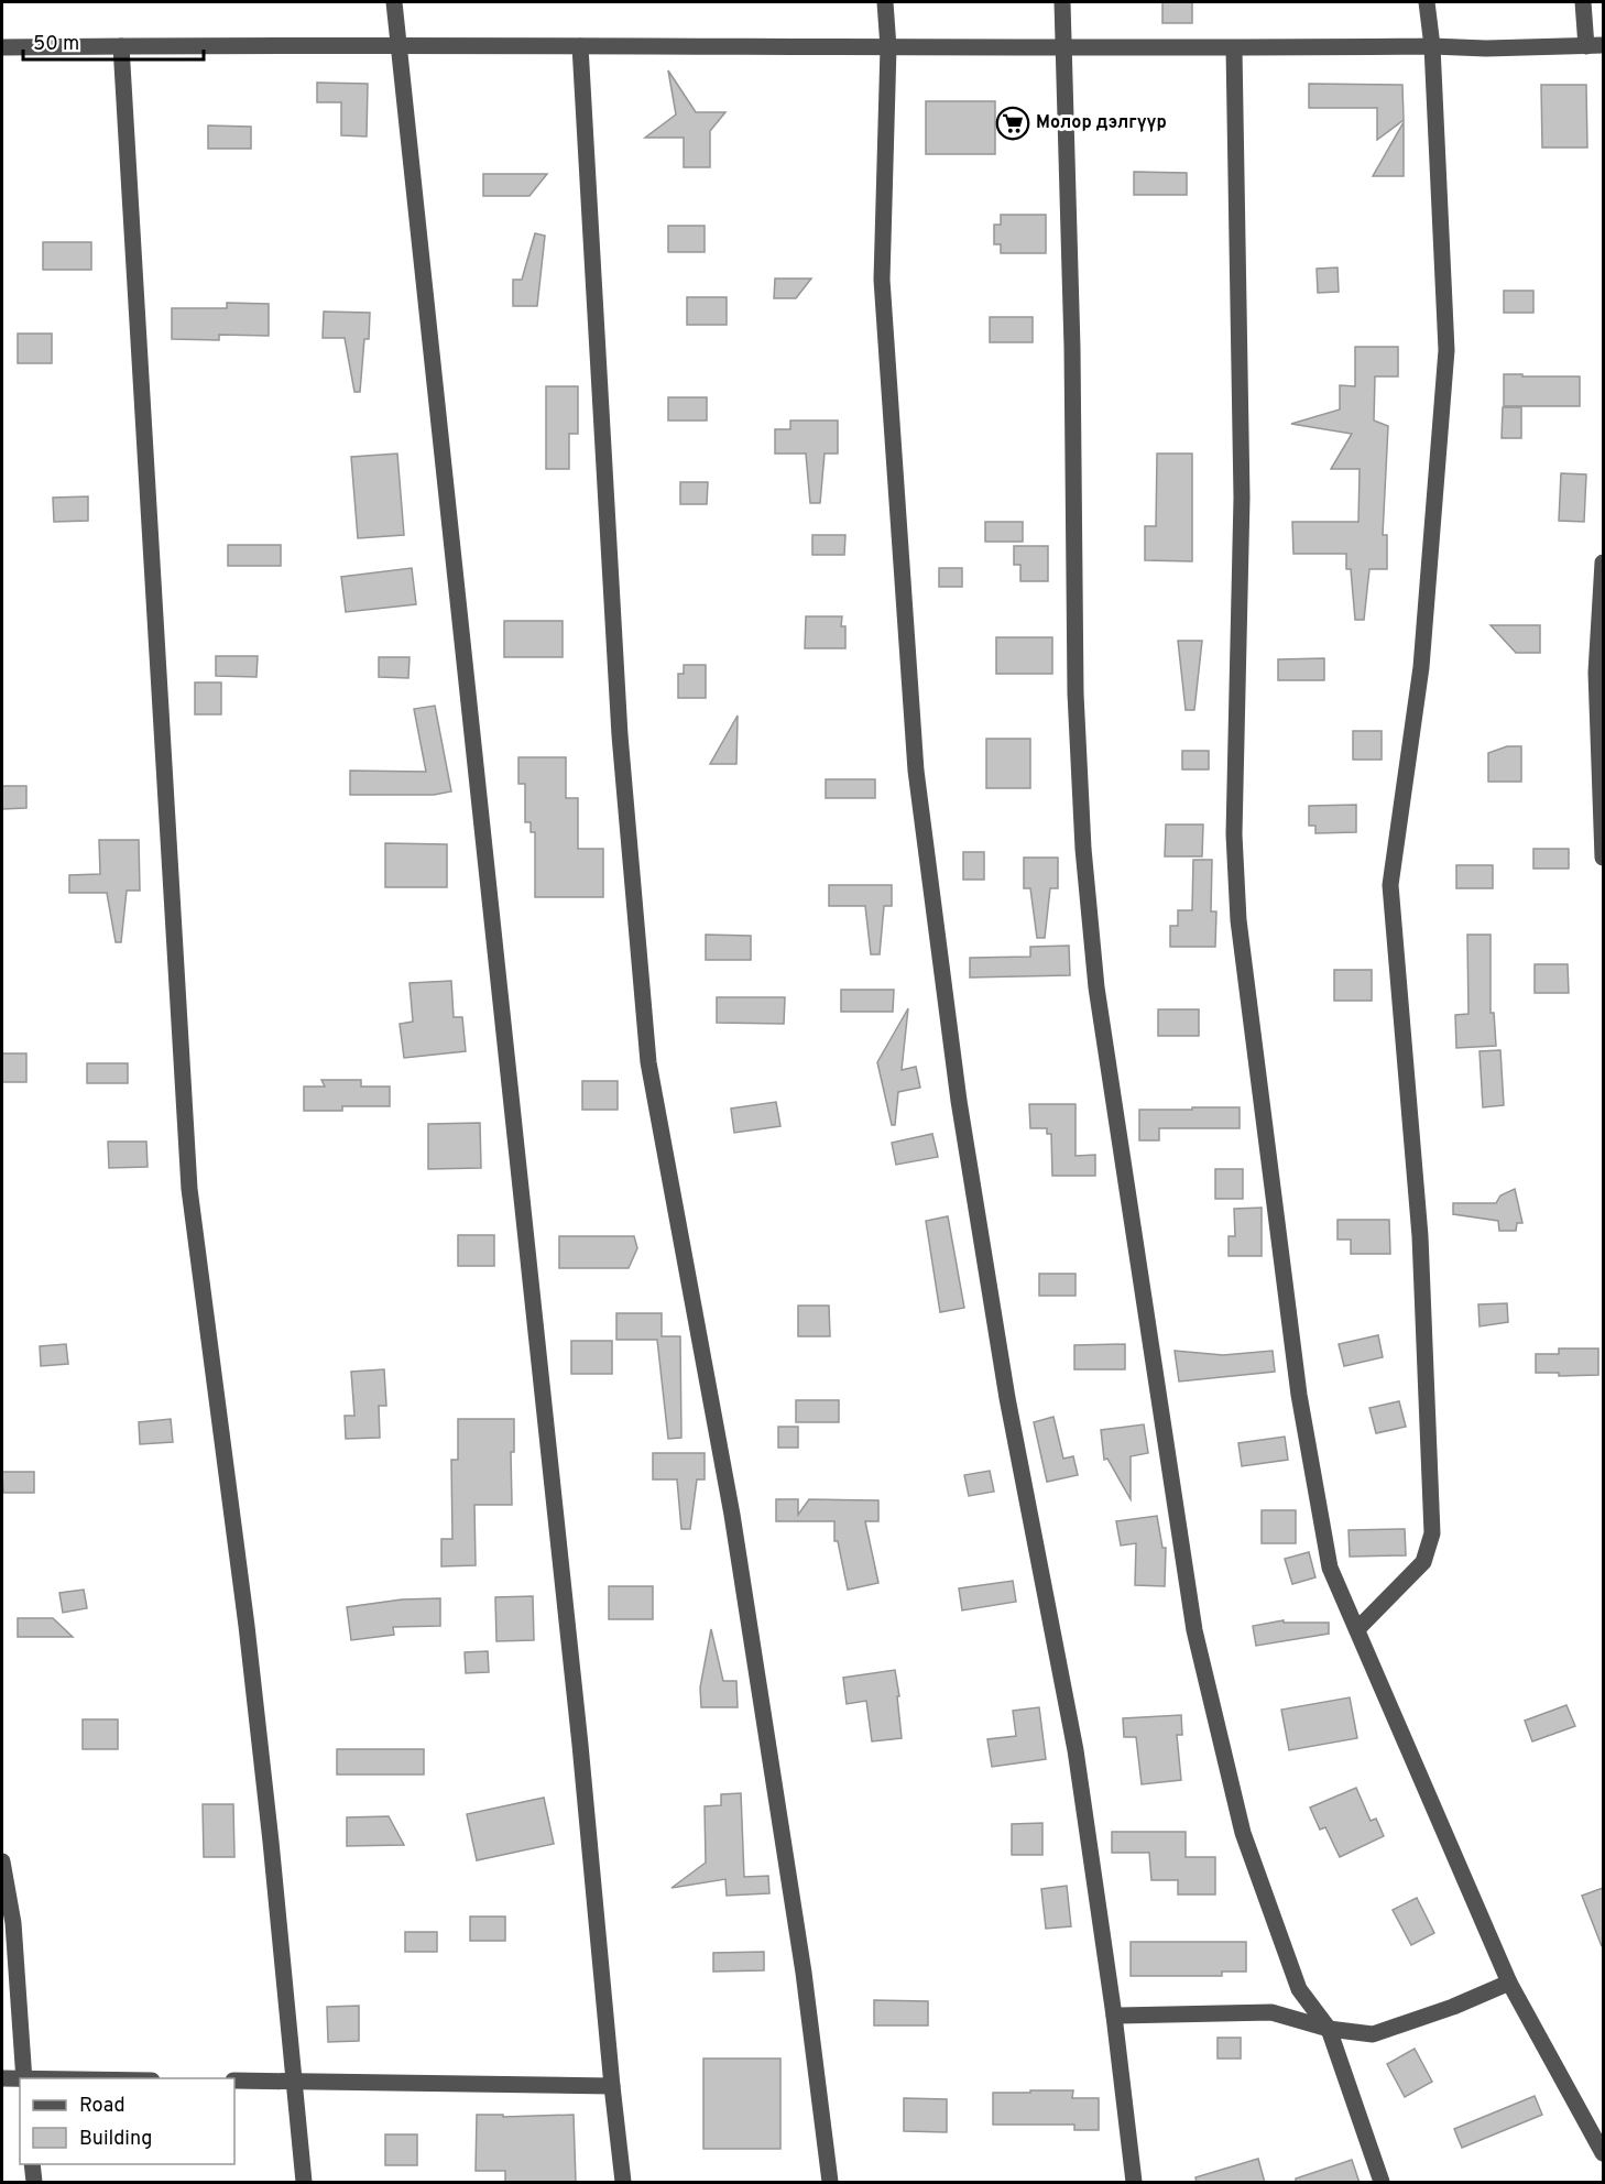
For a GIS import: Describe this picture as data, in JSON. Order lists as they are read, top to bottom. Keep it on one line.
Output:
{"places":{"supermarket":["Молор дэлгүүр"]},"legend":["Road","Building"],"scale_bar":"50 m"}
